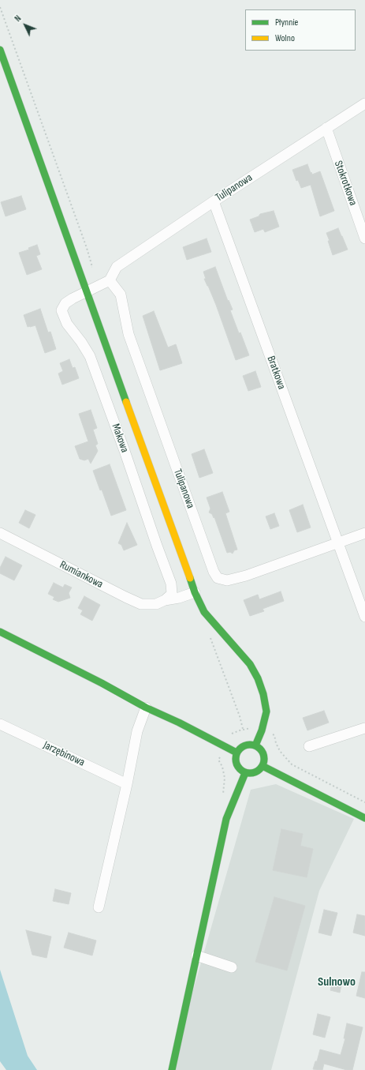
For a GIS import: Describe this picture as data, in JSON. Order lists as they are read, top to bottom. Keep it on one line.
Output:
{"streets":{"street":["Stokrotkowa","Tulipanowa","Bratkowa","Makowa","Rumiankowa","Jarzębinowa"]},"crossings":[["Stokrotkowa","Tulipanowa"],["Tulipanowa","Bratkowa"],["Makowa","Rumiankowa"]],"districts":["Sulnowo"],"legend":["Płynnie","Wolno"],"north":"top left"}
